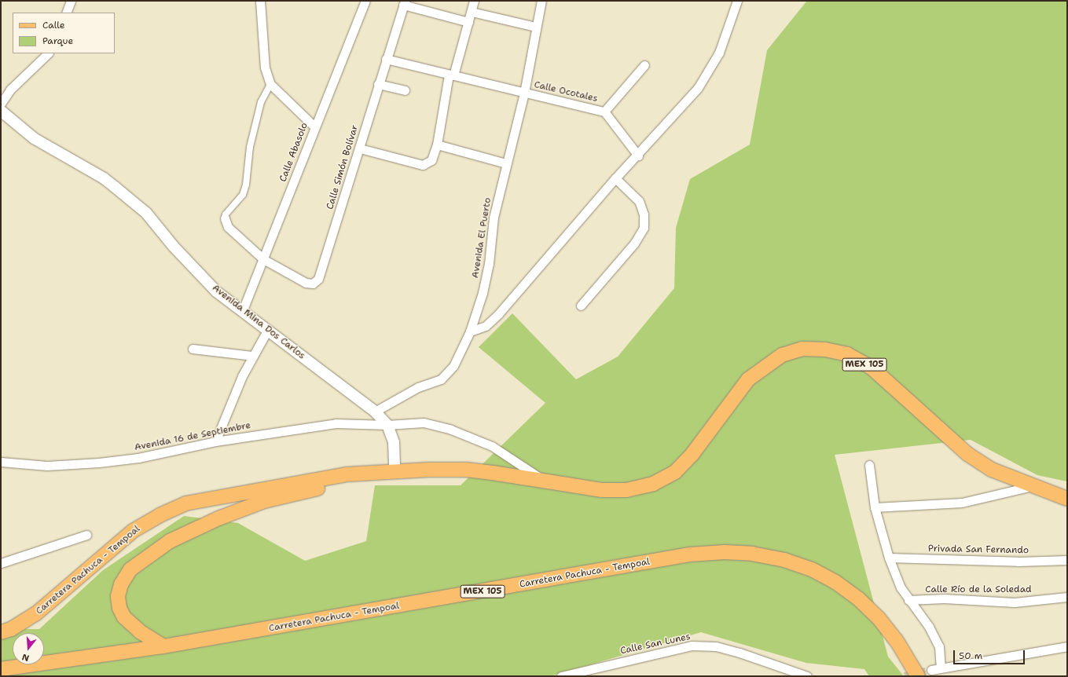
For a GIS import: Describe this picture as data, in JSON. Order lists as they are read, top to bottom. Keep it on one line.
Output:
{"streets":{"main road":["MEX 105","Carretera Pachuca - Tempoal"],"street":["Calle Ocotales","Calle Abasolo","Calle Simón Bolívar","Avenida El Puerto","Avenida Mina Dos Carlos","Avenida 16 de Septiembre","Privada San Fernando","Calle Río de la Soledad","Calle San Lunes"]},"crossings":[["Calle Ocotales","Avenida El Puerto"],["Calle Abasolo","Calle Simón Bolívar"],["Calle Abasolo","Avenida Mina Dos Carlos"],["Avenida El Puerto","Avenida Mina Dos Carlos"],["Avenida Mina Dos Carlos","Avenida 16 de Septiembre"],["Avenida Mina Dos Carlos","Carretera Pachuca - Tempoal"],["MEX 105","Carretera Pachuca - Tempoal"]],"legend":["Calle","Parque"],"scale_bar":"50 m","north":"bottom"}
